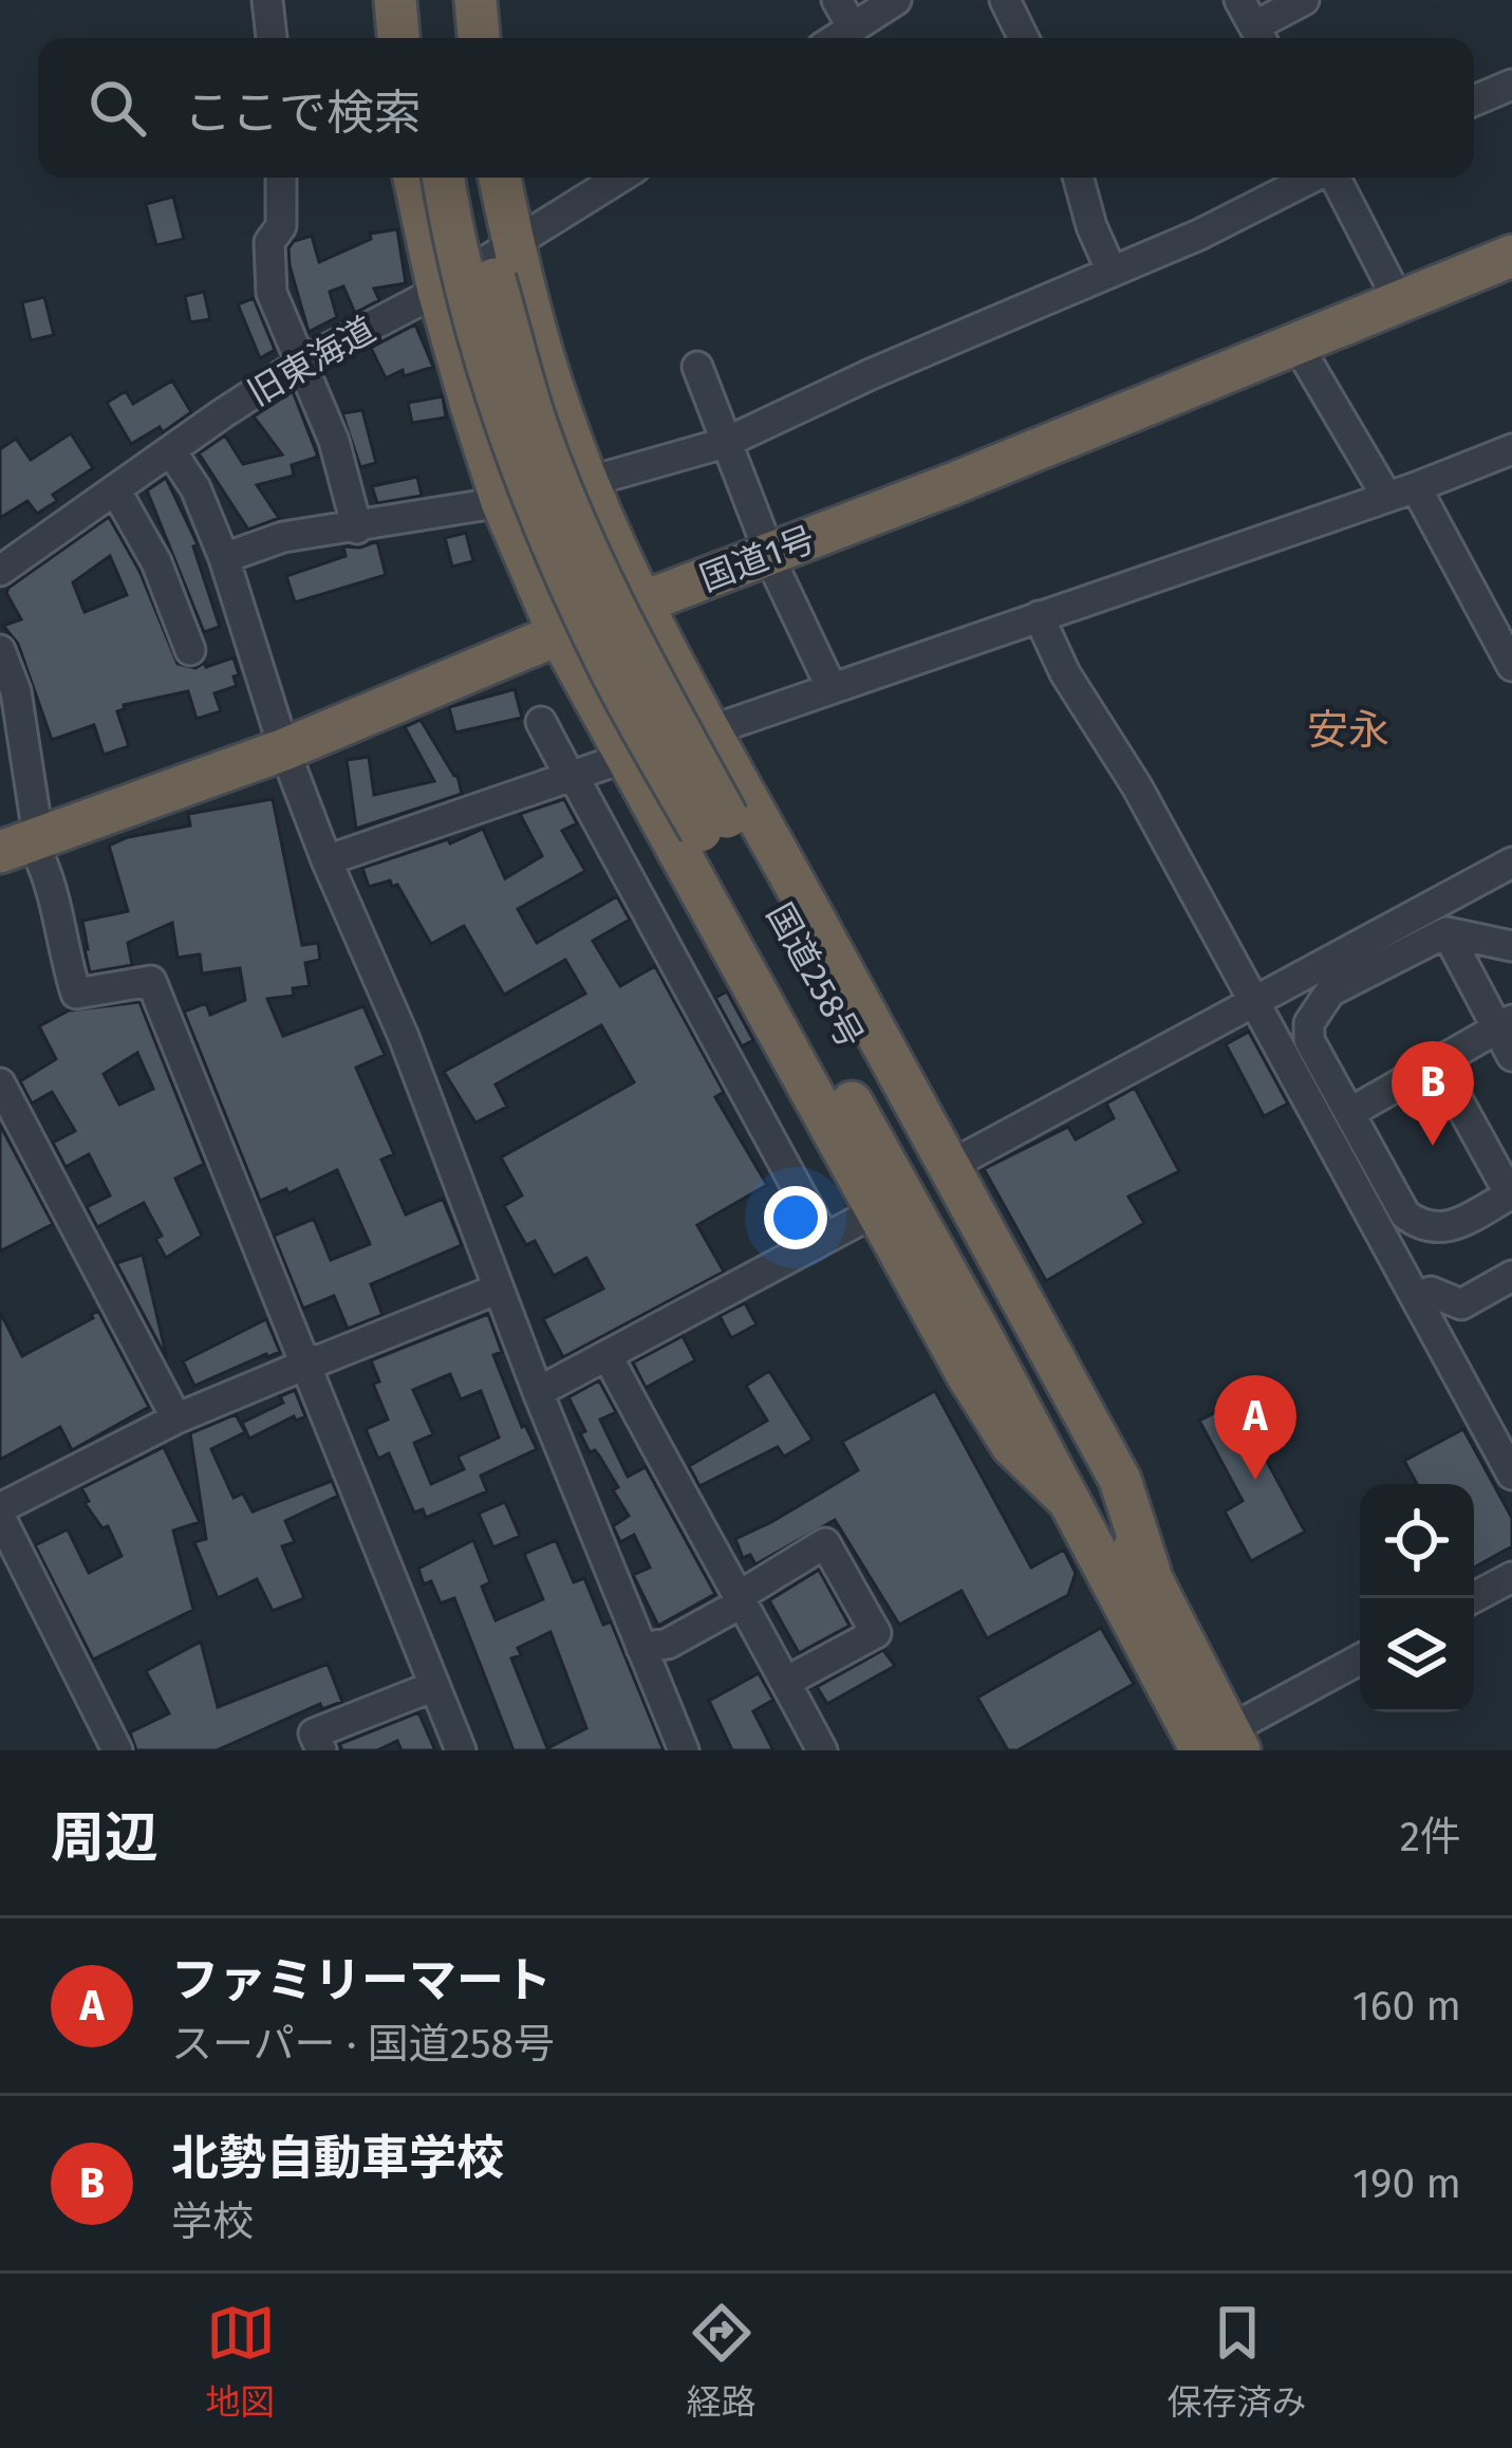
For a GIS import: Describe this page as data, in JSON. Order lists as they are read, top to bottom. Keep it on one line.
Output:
{"streets":{"highway":["国道1号","国道258号"],"street":["旧東海道"]},"districts":["安永"],"page":{"search":"ここで検索","pins":["B","A"],"heading":["周辺","2件"],"list":[{"mark":"A","name":"ファミリーマート","note":"スーパー · 国道258号","value":"160 m"},{"mark":"B","name":"北勢自動車学校","note":"学校","value":"190 m"}],"nav":["地図","経路","保存済み"]}}
